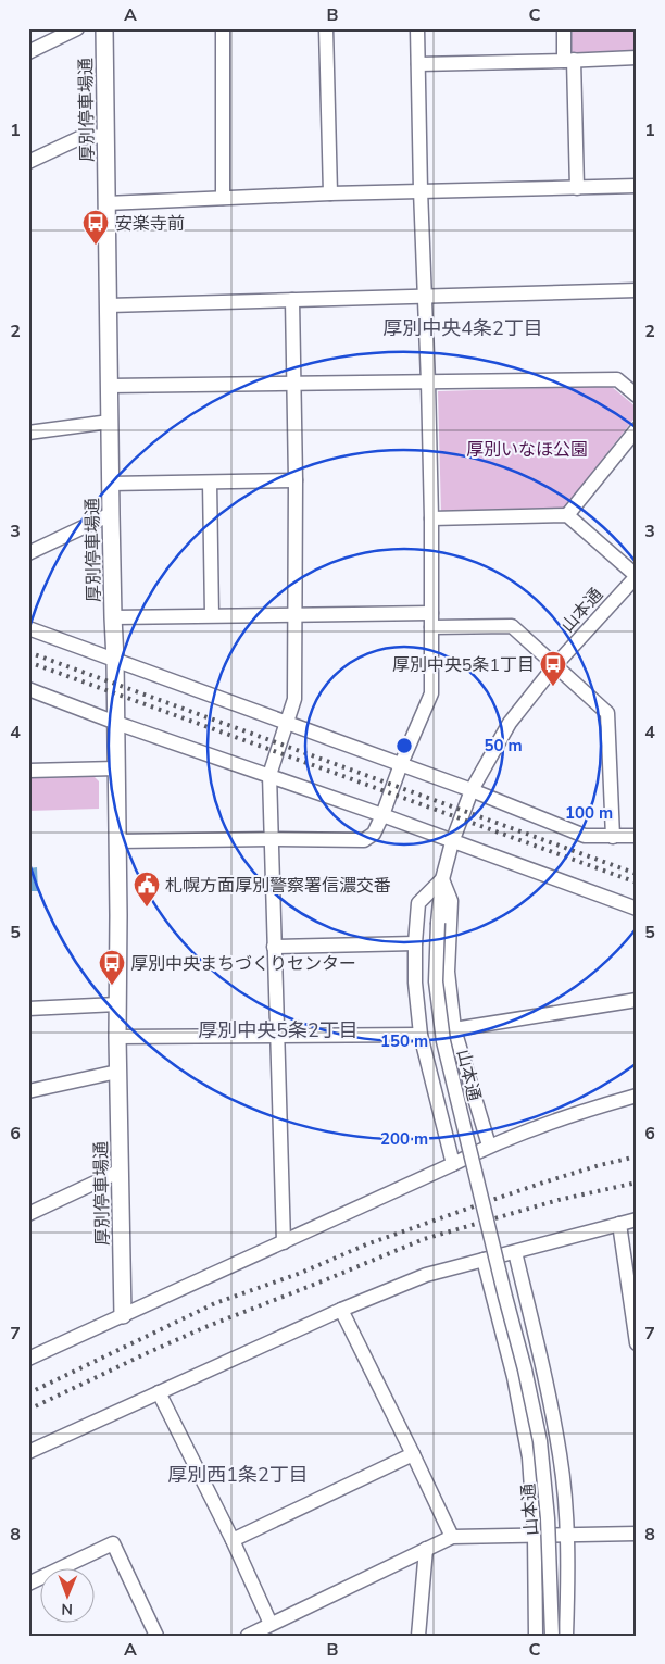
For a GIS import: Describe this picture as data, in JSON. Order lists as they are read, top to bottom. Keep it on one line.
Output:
{"streets":{"main road":["厚別停車場通"],"street":["山本通"]},"districts":["厚別中央4条2丁目","厚別中央5条2丁目","厚別西1条2丁目"],"parks":["厚別いなほ公園"],"places":{"bus stop":["安楽寺前","厚別中央5条1丁目","厚別中央まちづくりセンター"],"public building":["札幌方面厚別警察署信濃交番"]},"north":"bottom","grid":{"columns":["A","B","C"],"rows":["1","2","3","4","5","6","7","8"]},"rings":["50 m","100 m","150 m","200 m"]}
